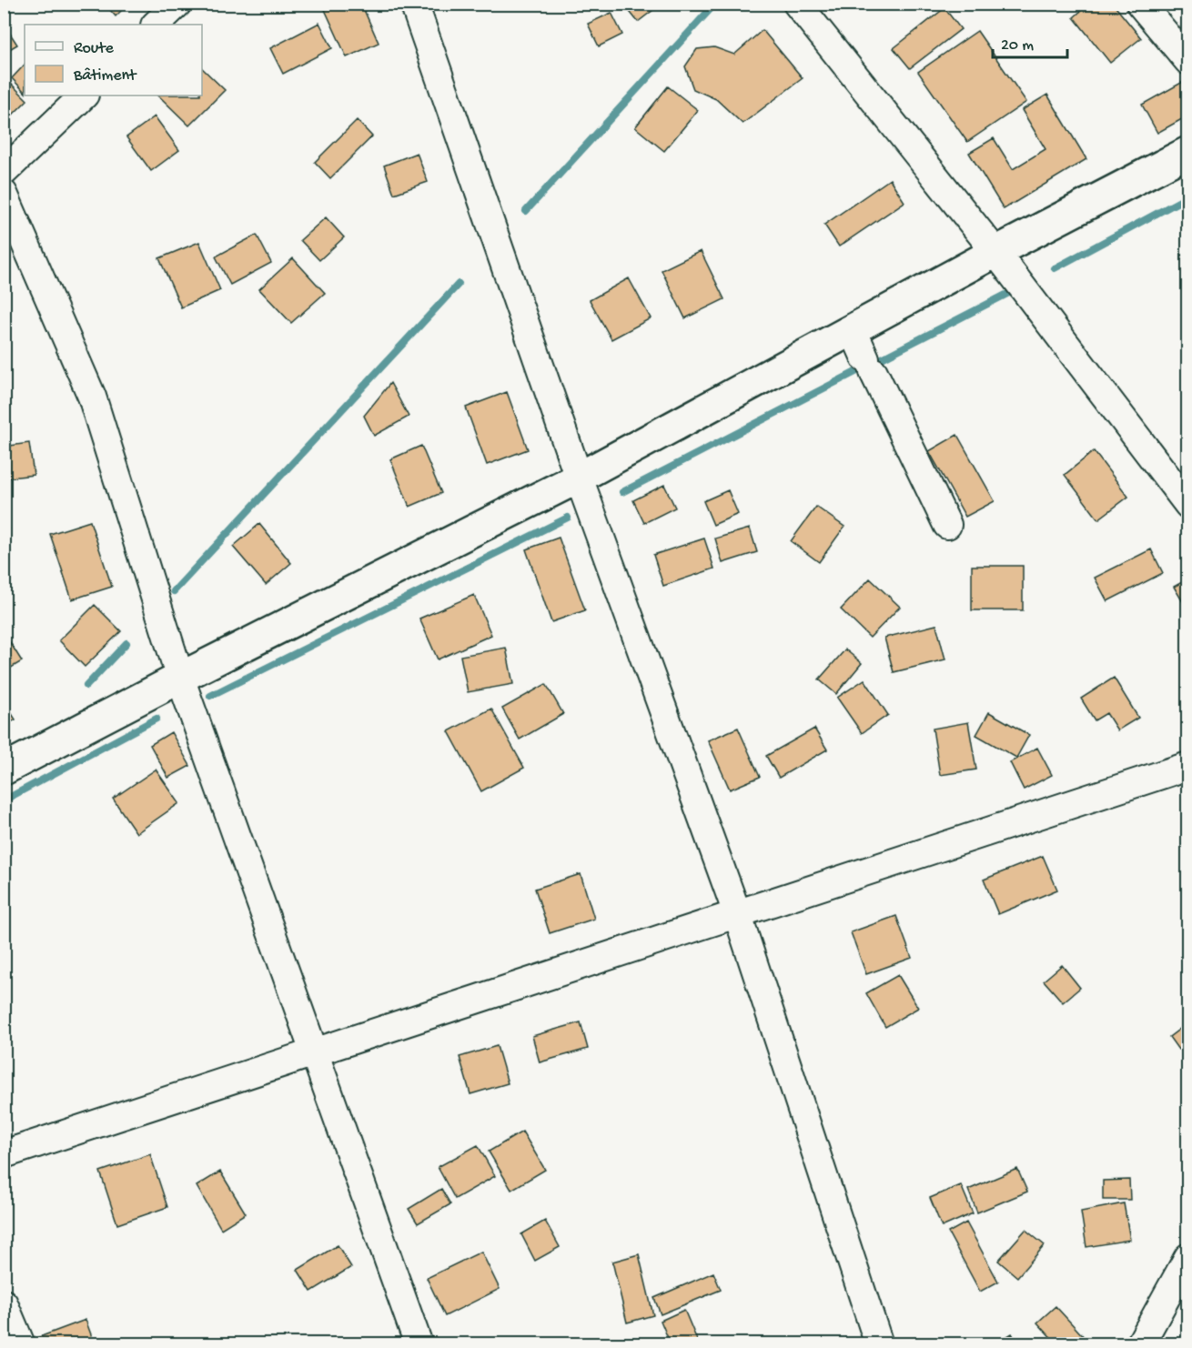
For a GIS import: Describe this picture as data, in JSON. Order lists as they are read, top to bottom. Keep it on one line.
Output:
{"legend":["Route","Bâtiment"],"scale_bar":"20 m"}
